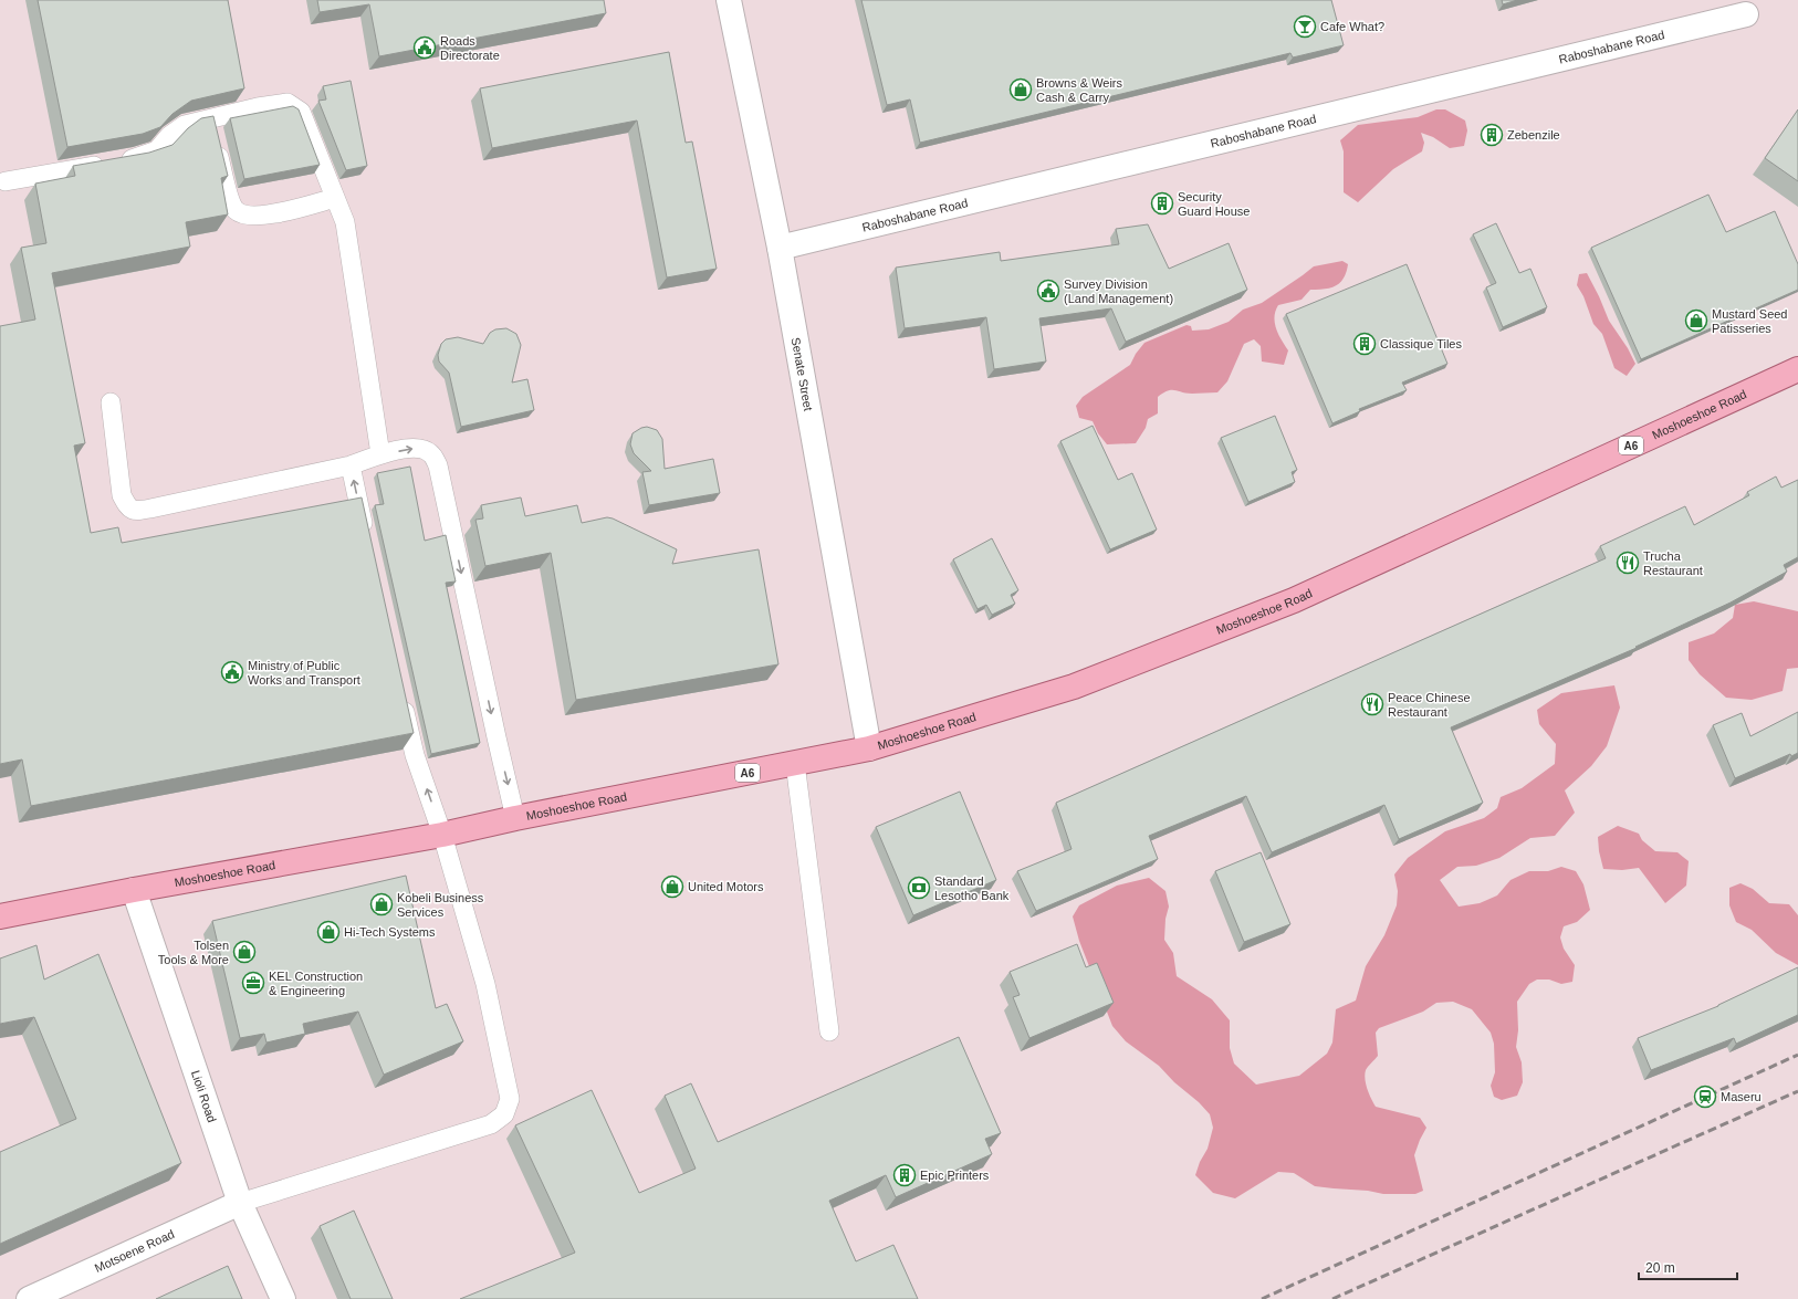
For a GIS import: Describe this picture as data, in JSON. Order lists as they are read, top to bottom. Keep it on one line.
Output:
{"streets":{"main road":["Moshoeshoe Road","A6"],"street":["Raboshabane Road","Senate Street","Lioli Road","Motsoene Road"]},"crossings":[["Raboshabane Road","Senate Street"],["Senate Street","Moshoeshoe Road"],["Moshoeshoe Road","Lioli Road"],["Lioli Road","Motsoene Road"]],"places":{"bar":["Cafe What?"],"public building":["Roads Directorate","Survey Division (Land Management)","Ministry of Public Works and Transport"],"shop":["Browns & Weirs Cash & Carry","Mustard Seed Patisseries","United Motors","Kobeli Business Services","Hi-Tech Systems","Tolsen Tools & More"],"building":["Zebenzile","Security Guard House","Classique Tiles","Epic Printers"],"restaurant":["Trucha Restaurant","Peace Chinese Restaurant"],"bank":["Standard Lesotho Bank"],"office":["KEL Construction & Engineering"],"station":["Maseru"]},"scale_bar":"20 m"}
